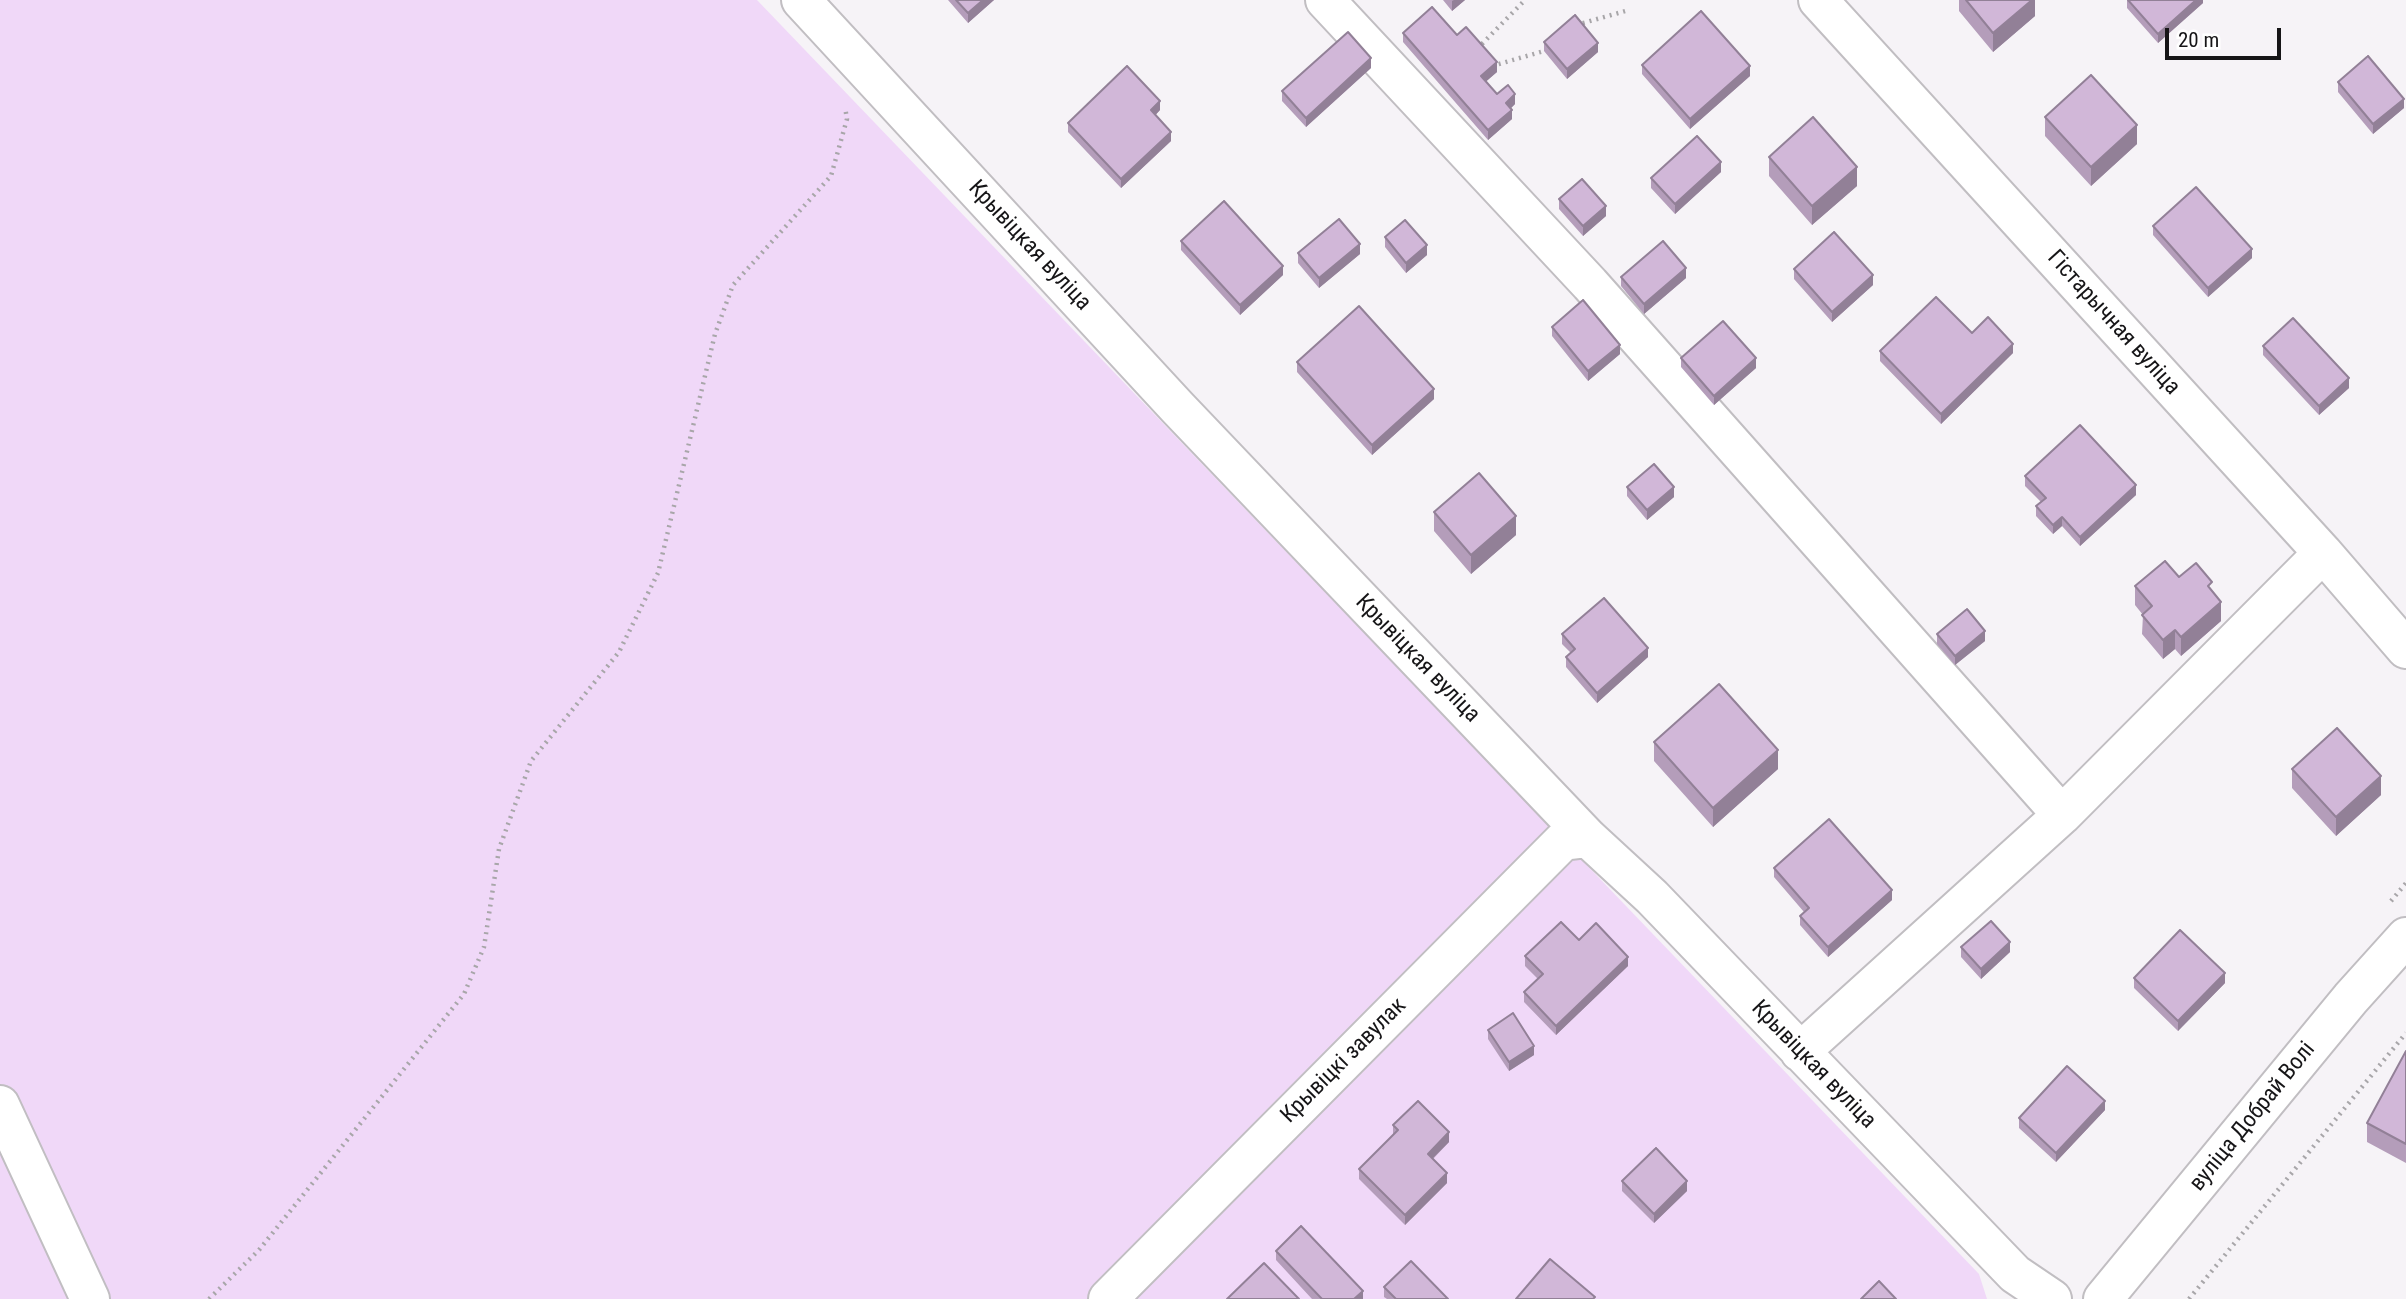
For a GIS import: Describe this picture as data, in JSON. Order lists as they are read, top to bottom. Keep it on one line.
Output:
{"streets":{"street":["Крывіцкая вуліца","Гістарычная вуліца","Крывіцкі завулак","вуліца Добрай Волі"]},"crossings":[["Крывіцкая вуліца","Крывіцкі завулак"]],"scale_bar":"20 m"}
